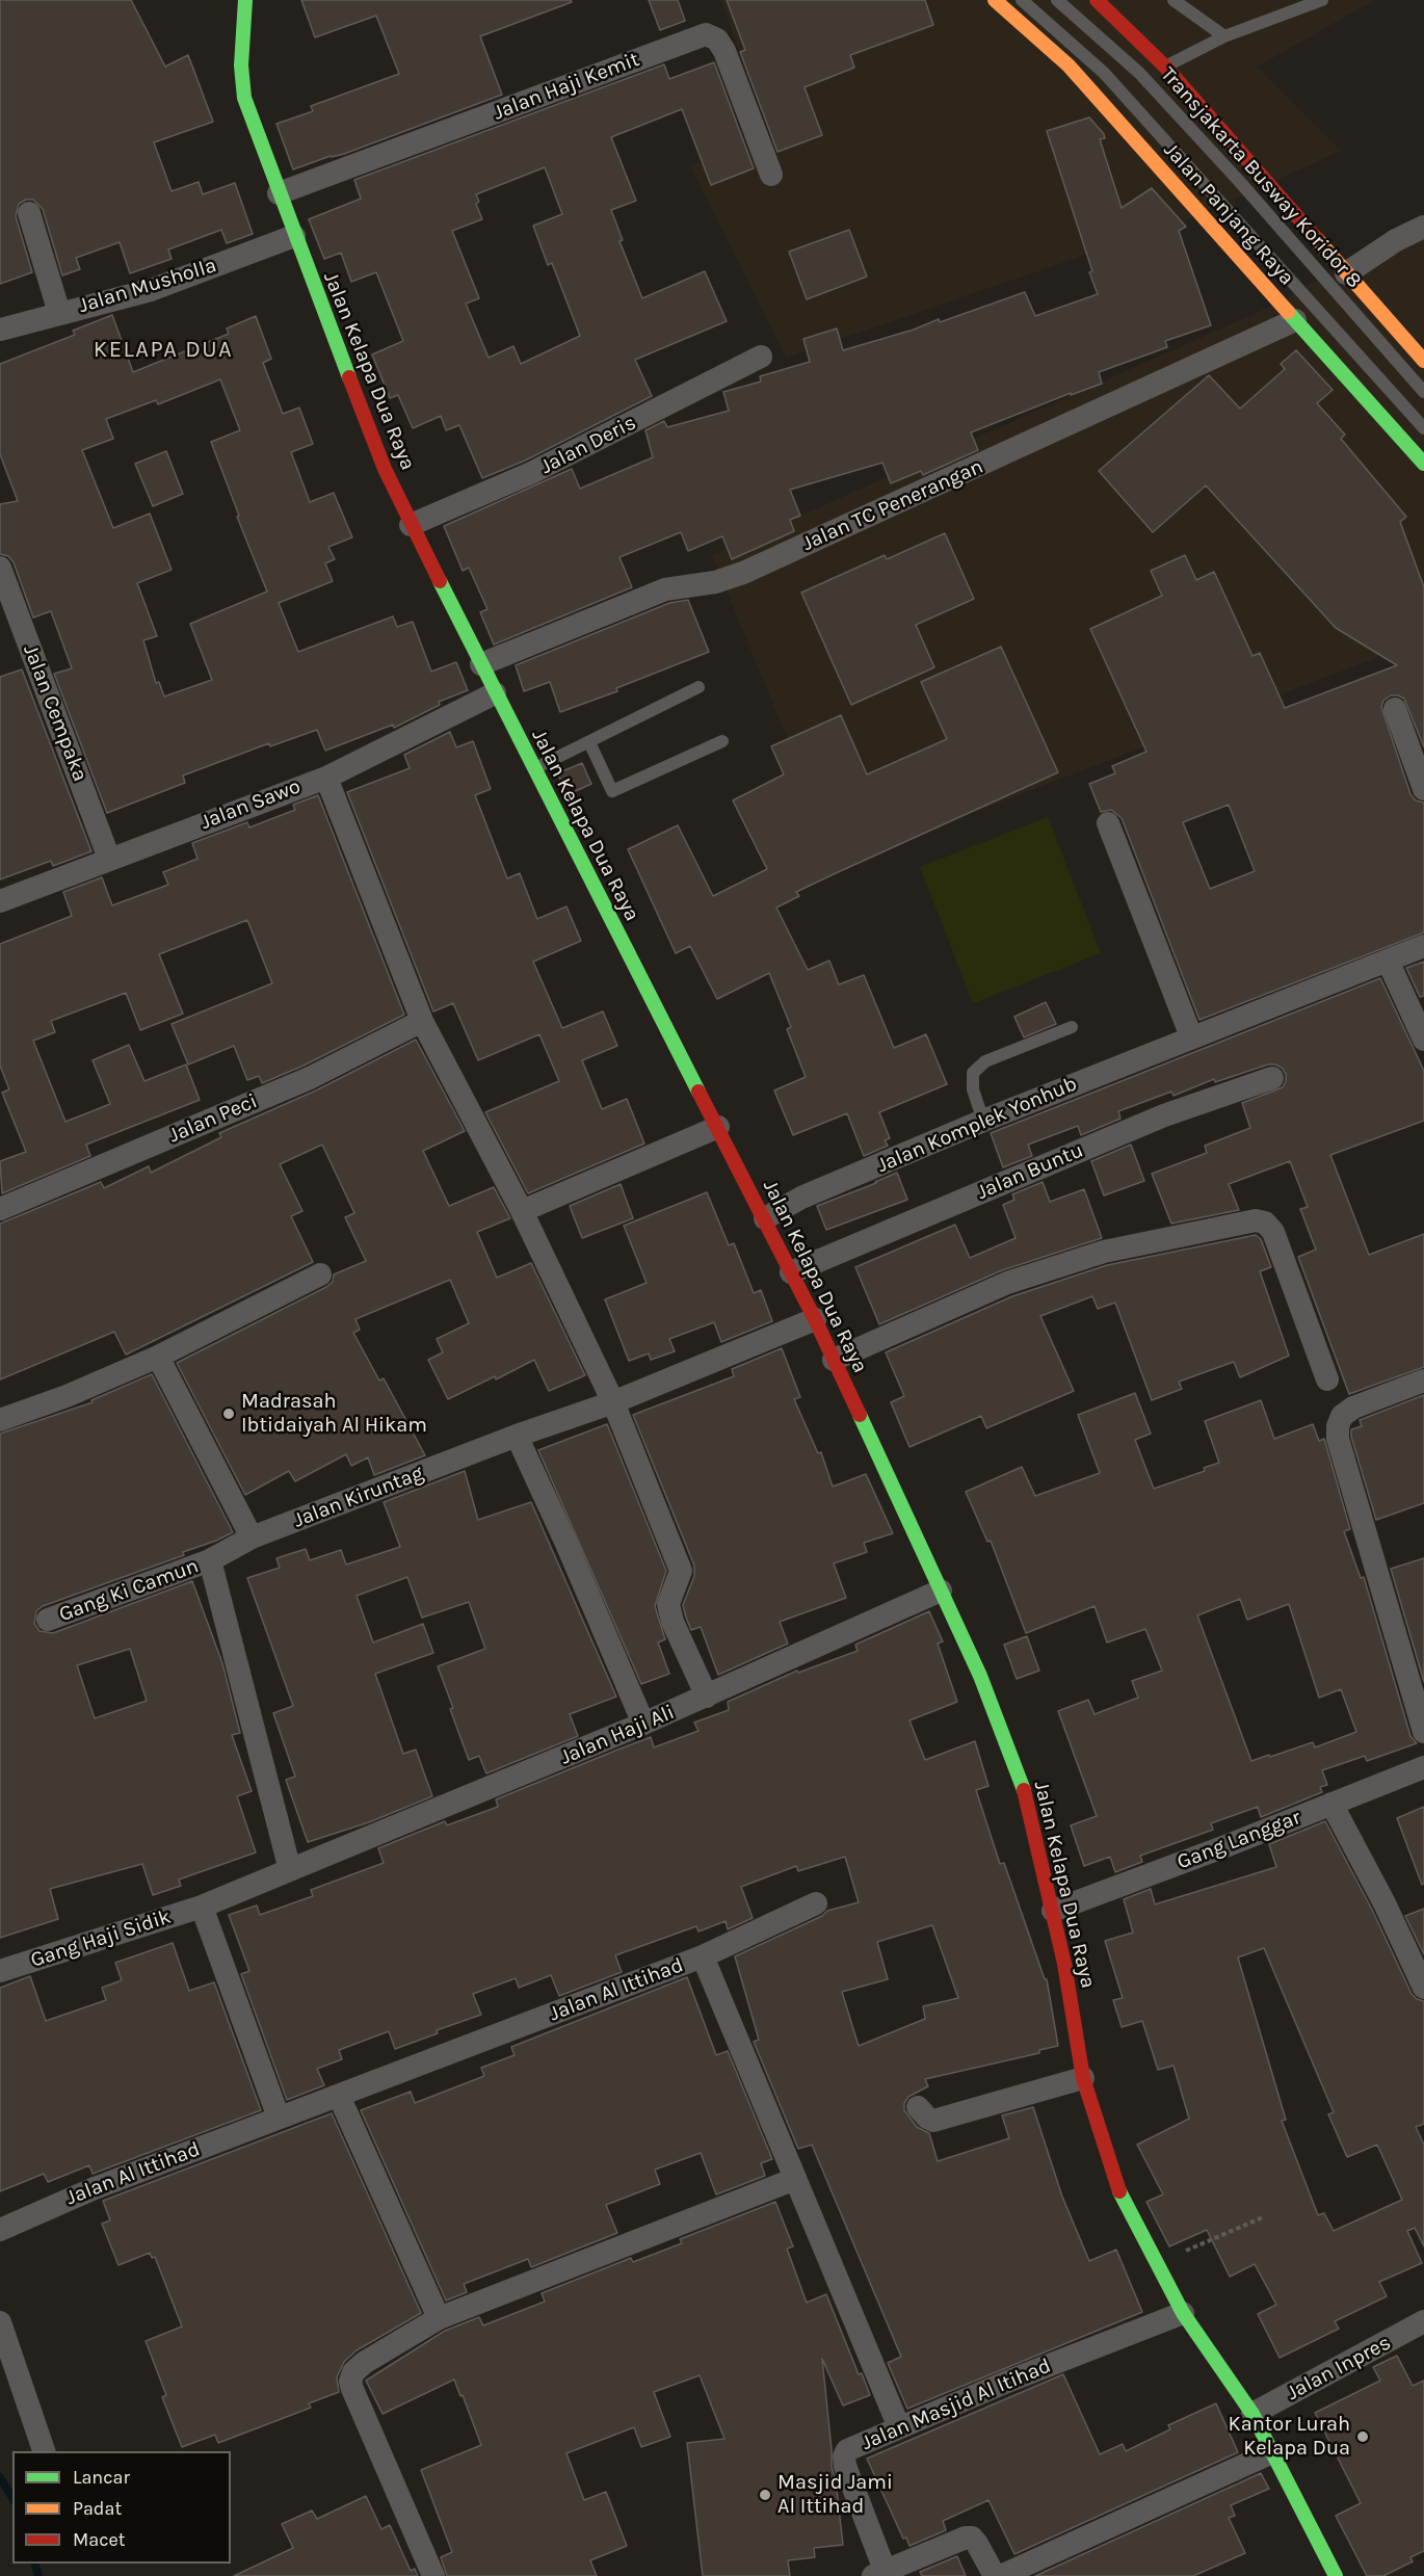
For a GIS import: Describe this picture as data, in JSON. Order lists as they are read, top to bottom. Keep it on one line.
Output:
{"streets":{"street":["Jalan Haji Kemit","Jalan Panjang Raya","Jalan Musholla","Jalan Kelapa Dua Raya","Jalan Deris","Jalan TC Penerangan","Jalan Cempaka","Jalan Sawo","Jalan Peci","Jalan Komplek Yonhub","Jalan Buntu","Jalan Kiruntag","Gang Ki Camun","Jalan Haji Ali","Gang Langgar","Gang Haji Sidik","Jalan Al Ittihad","Jalan Inpres","Jalan Masjid Al Itihad"],"lane":["Transjakarta Busway Koridor 8"]},"crossings":[["Jalan Haji Kemit","Jalan Kelapa Dua Raya"],["Jalan Panjang Raya","Jalan TC Penerangan"],["Jalan Musholla","Jalan Kelapa Dua Raya"],["Jalan Kelapa Dua Raya","Jalan Deris"],["Jalan Kelapa Dua Raya","Jalan TC Penerangan"],["Jalan Kelapa Dua Raya","Jalan Sawo"],["Jalan Kelapa Dua Raya","Jalan Komplek Yonhub"],["Jalan Kelapa Dua Raya","Jalan Buntu"],["Jalan Kelapa Dua Raya","Jalan Kiruntag"],["Jalan Kelapa Dua Raya","Jalan Haji Ali"],["Jalan Kelapa Dua Raya","Gang Langgar"],["Jalan Kelapa Dua Raya","Jalan Inpres"],["Jalan Kelapa Dua Raya","Jalan Masjid Al Itihad"],["Jalan Cempaka","Jalan Sawo"],["Jalan Haji Ali","Gang Haji Sidik"],["Jalan Al Ittihad","Jalan Masjid Al Itihad"]],"districts":["KELAPA DUA"],"places":["Madrasah Ibtidaiyah Al Hikam","Kantor Lurah Kelapa Dua","Masjid Jami Al Ittihad"],"legend":["Lancar","Padat","Macet"]}
